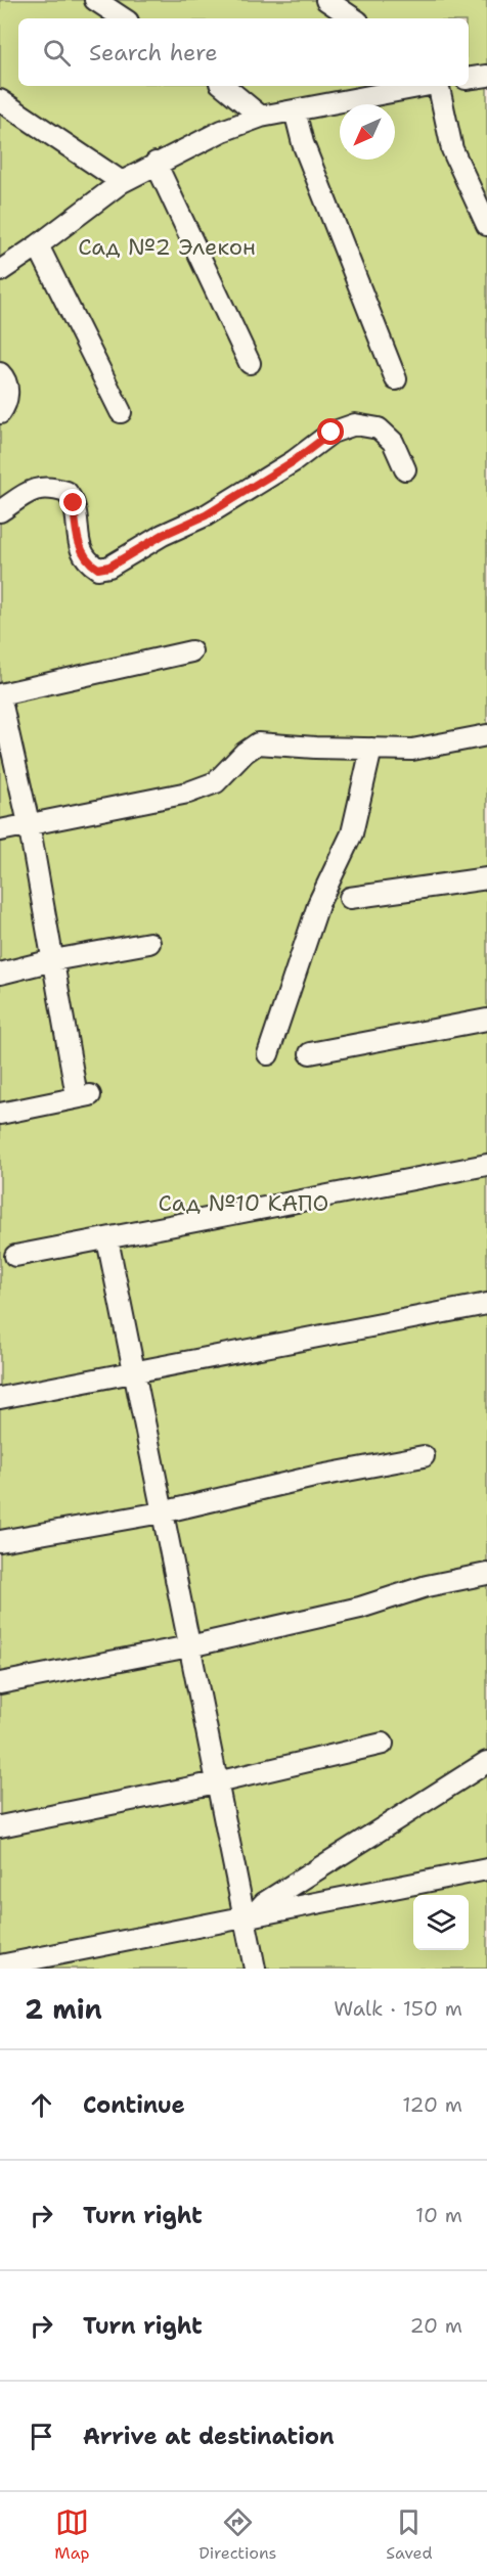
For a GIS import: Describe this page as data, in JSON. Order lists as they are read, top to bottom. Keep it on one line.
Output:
{"parks":["Сад №2 Элекон","Сад №10 КАПО"],"north":"bottom left","page":{"search":"Search here","heading":["2 min","Walk · 150 m"],"list":[["Continue","120 m"],["Turn right","10 m"],["Turn right","20 m"],"Arrive at destination"],"nav":["Map","Directions","Saved"]}}
